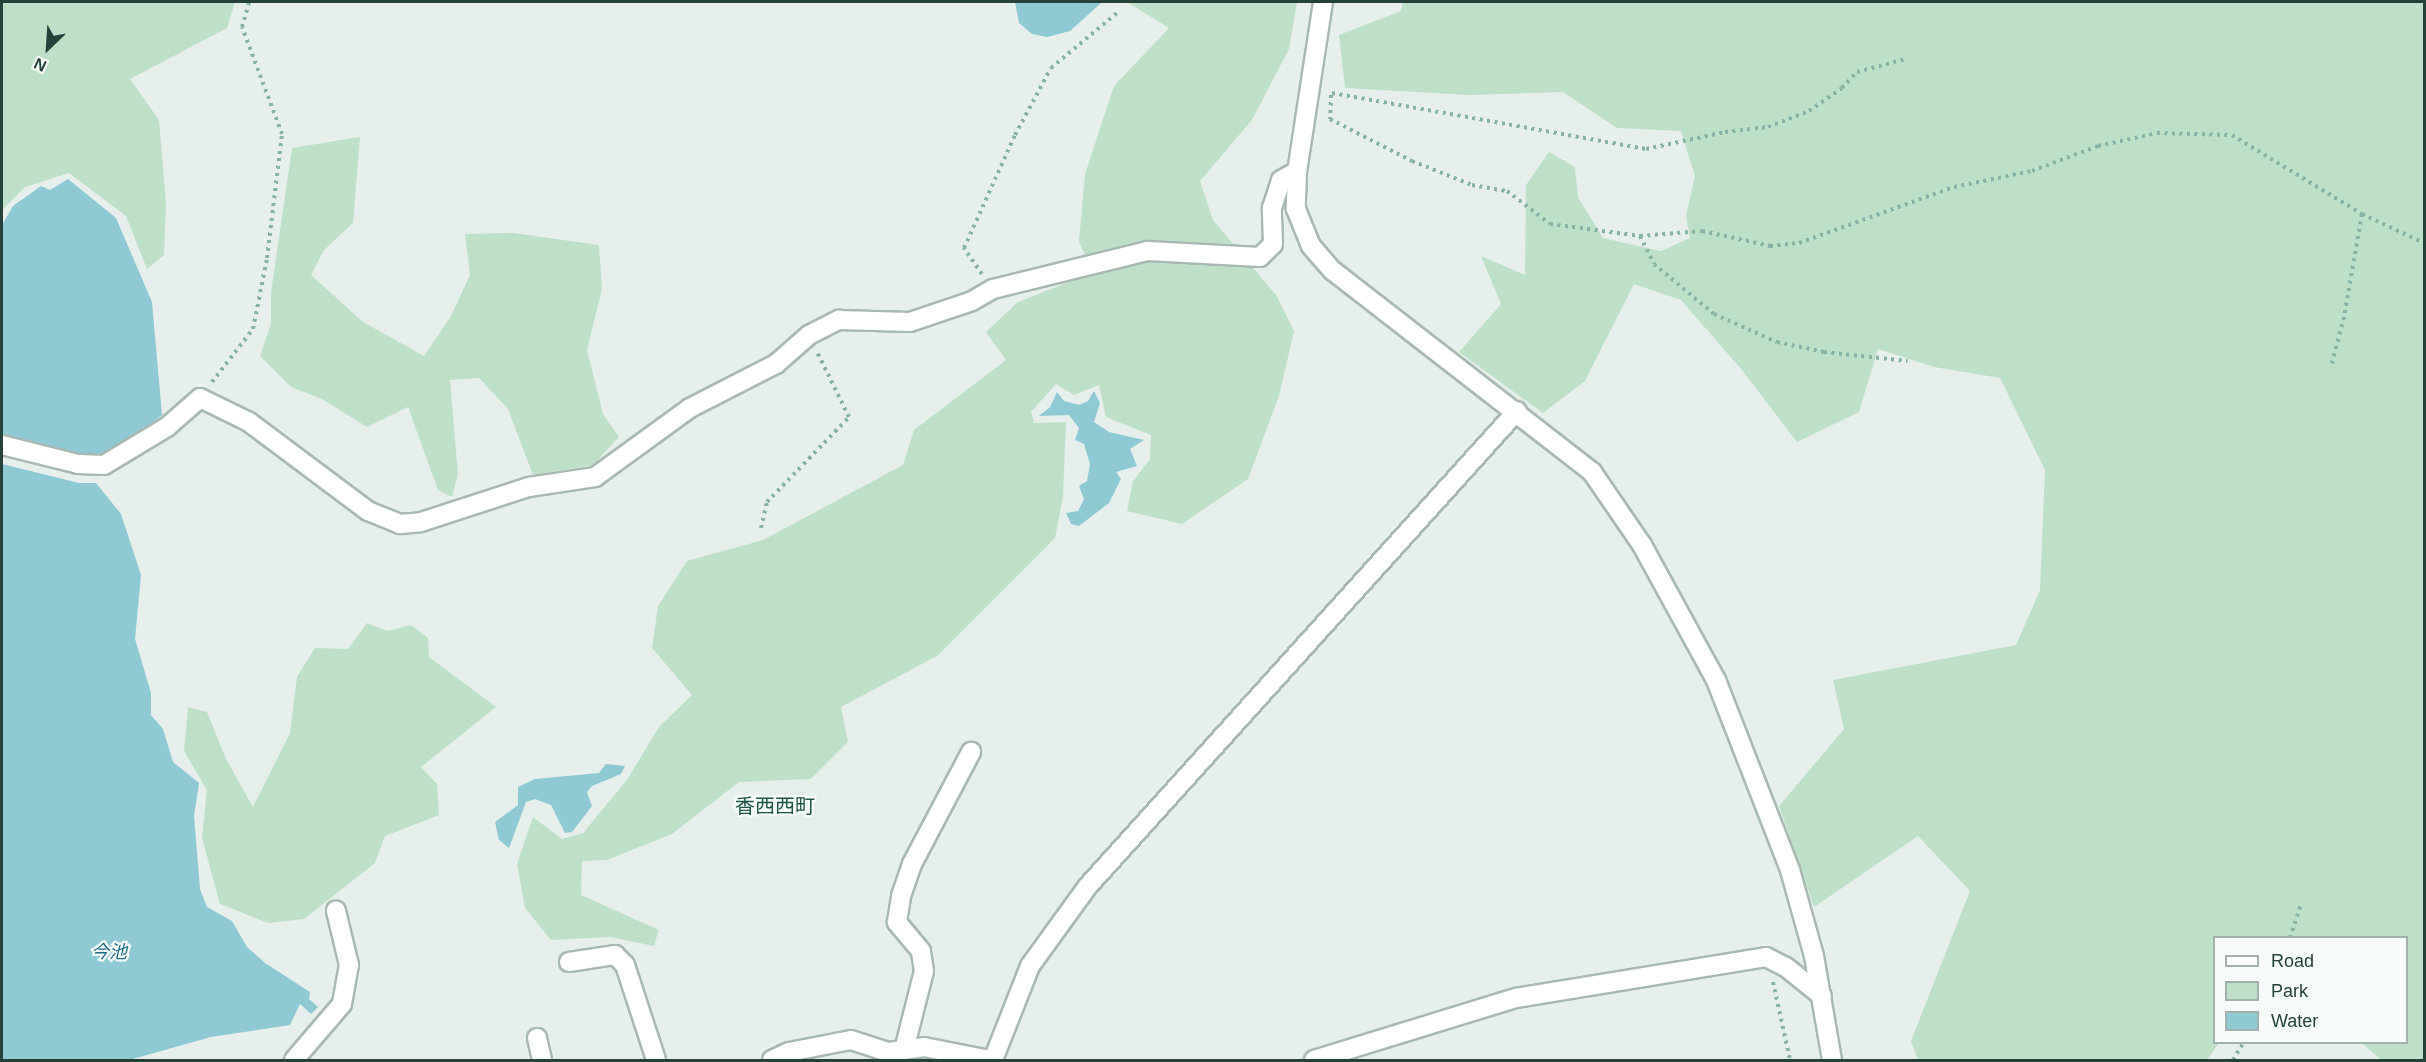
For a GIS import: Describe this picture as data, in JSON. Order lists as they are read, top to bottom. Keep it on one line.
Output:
{"districts":["香西西町"],"water":["今池"],"legend":["Road","Park","Water"],"north":"bottom left"}
